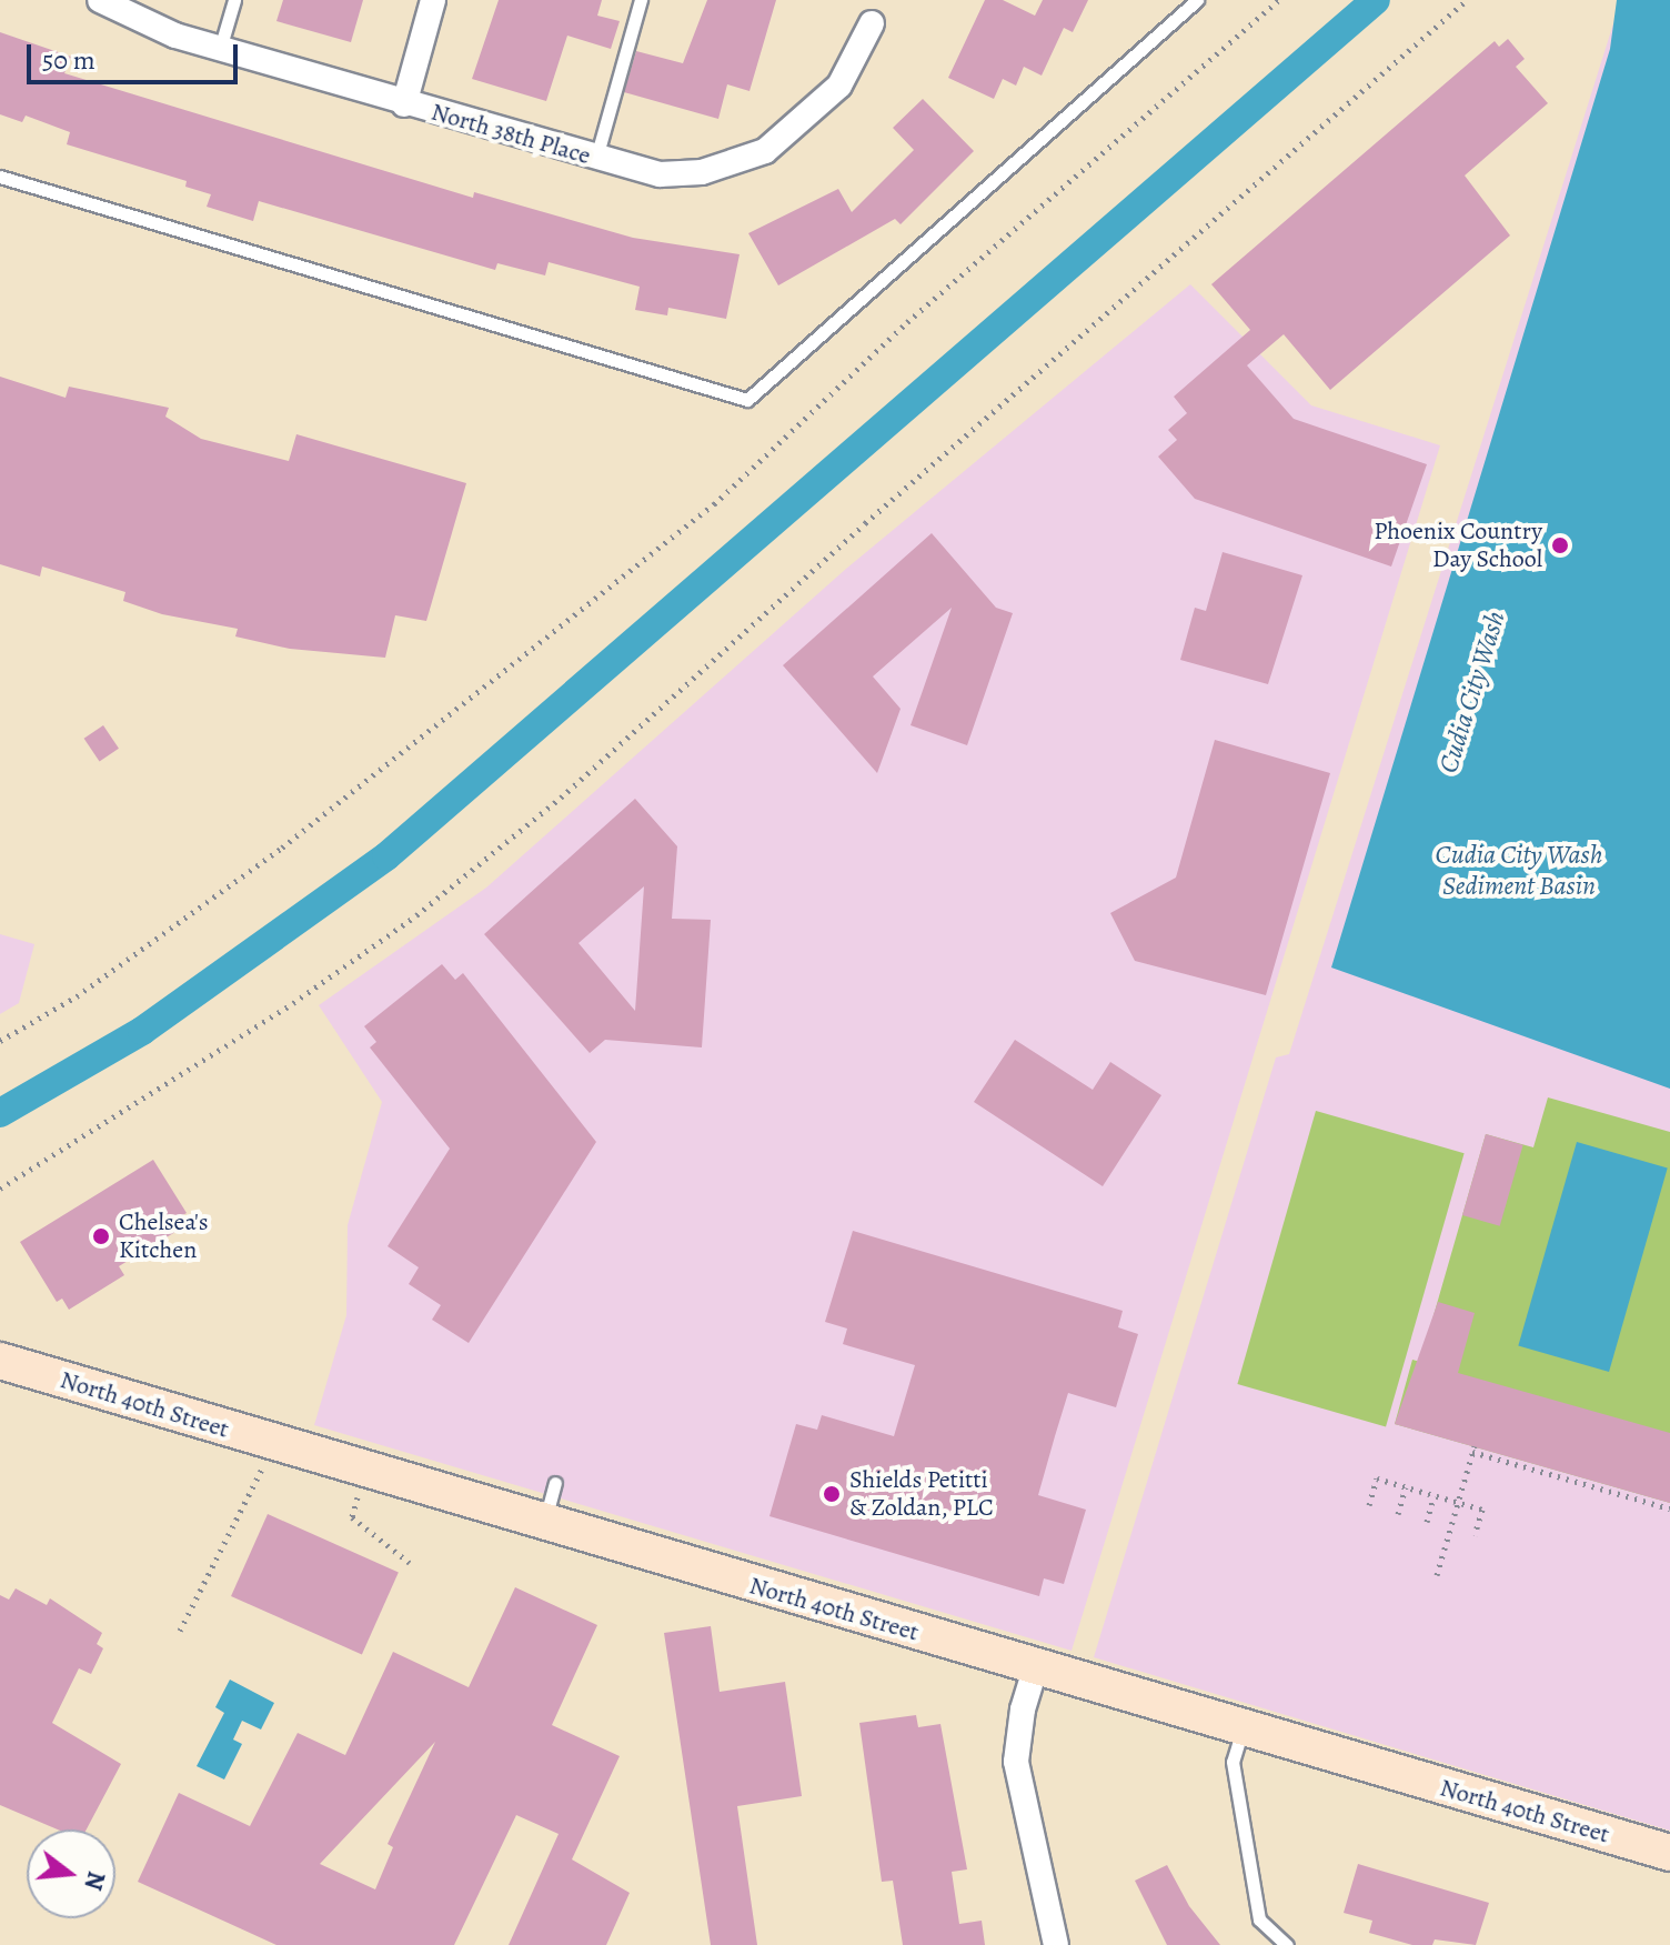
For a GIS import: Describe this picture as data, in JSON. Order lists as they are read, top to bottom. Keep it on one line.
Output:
{"streets":{"main road":["North 40th Street"],"street":["North 38th Place"]},"water":["Cudia City Wash","Cudia City Wash Sediment Basin"],"places":["Phoenix Country Day School","Chelsea's Kitchen","Shields Petitti & Zoldan, PLC"],"scale_bar":"50 m","north":"right"}
